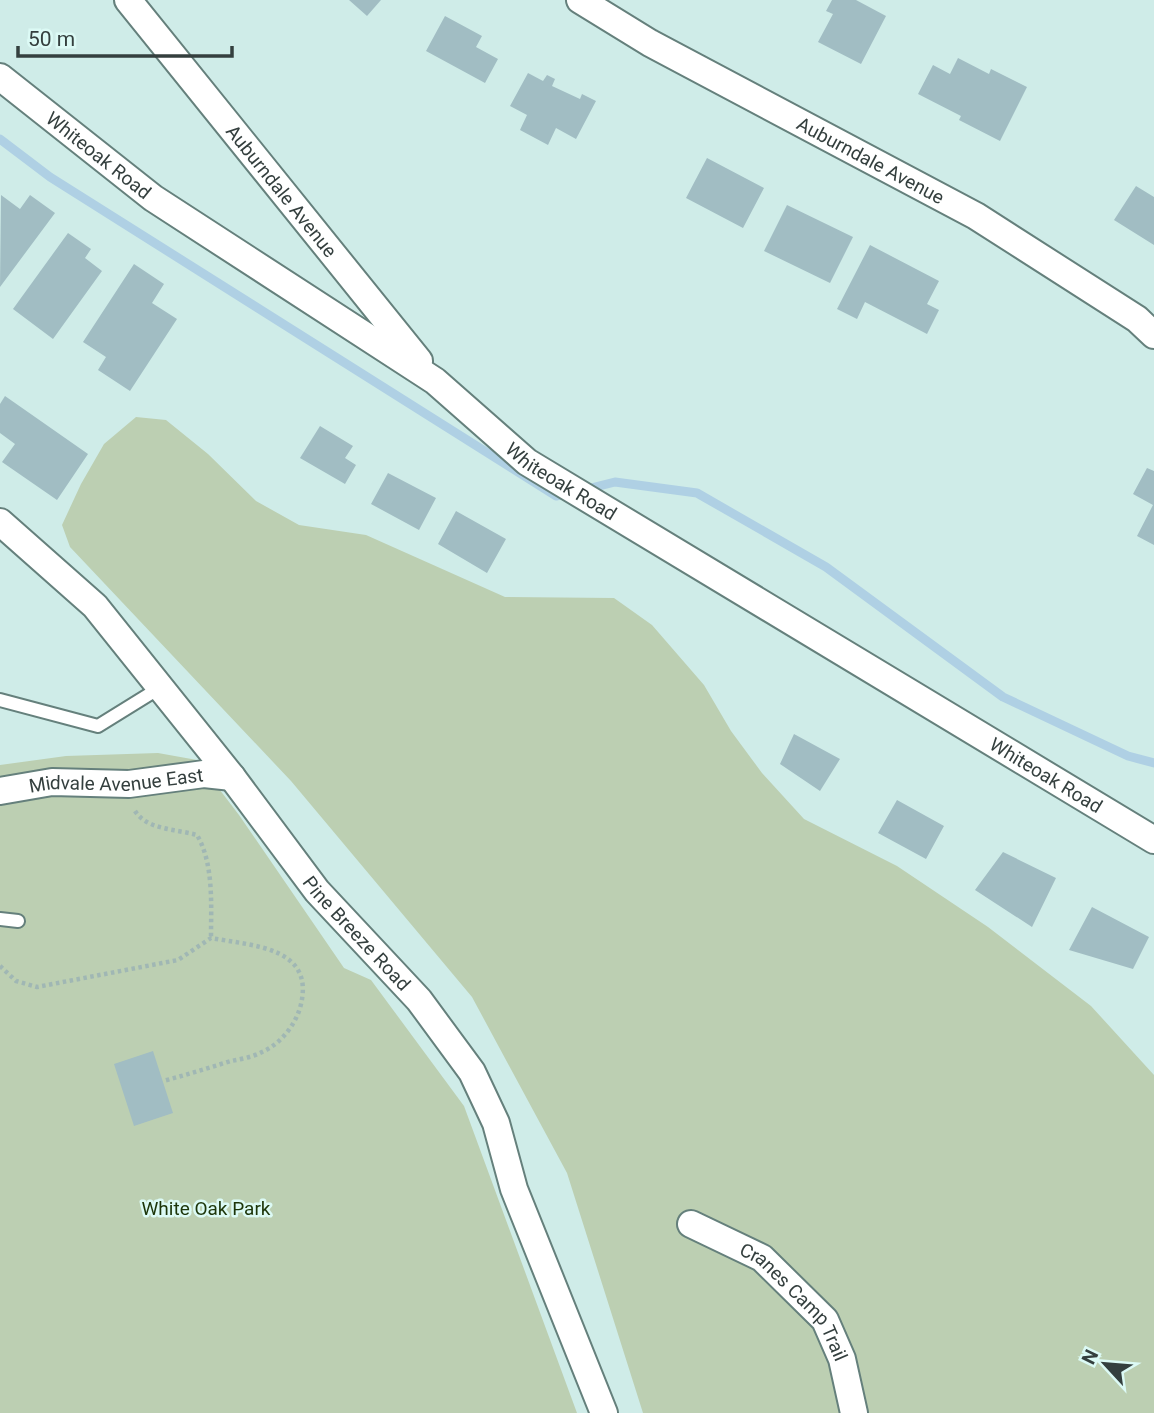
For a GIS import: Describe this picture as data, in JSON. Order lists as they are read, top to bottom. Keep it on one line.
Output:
{"streets":{"street":["Whiteoak Road","Auburndale Avenue","Midvale Avenue East","Pine Breeze Road","Cranes Camp Trail"]},"crossings":[["Whiteoak Road","Auburndale Avenue"],["Midvale Avenue East","Pine Breeze Road"]],"parks":["White Oak Park"],"scale_bar":"50 m","north":"top left"}
